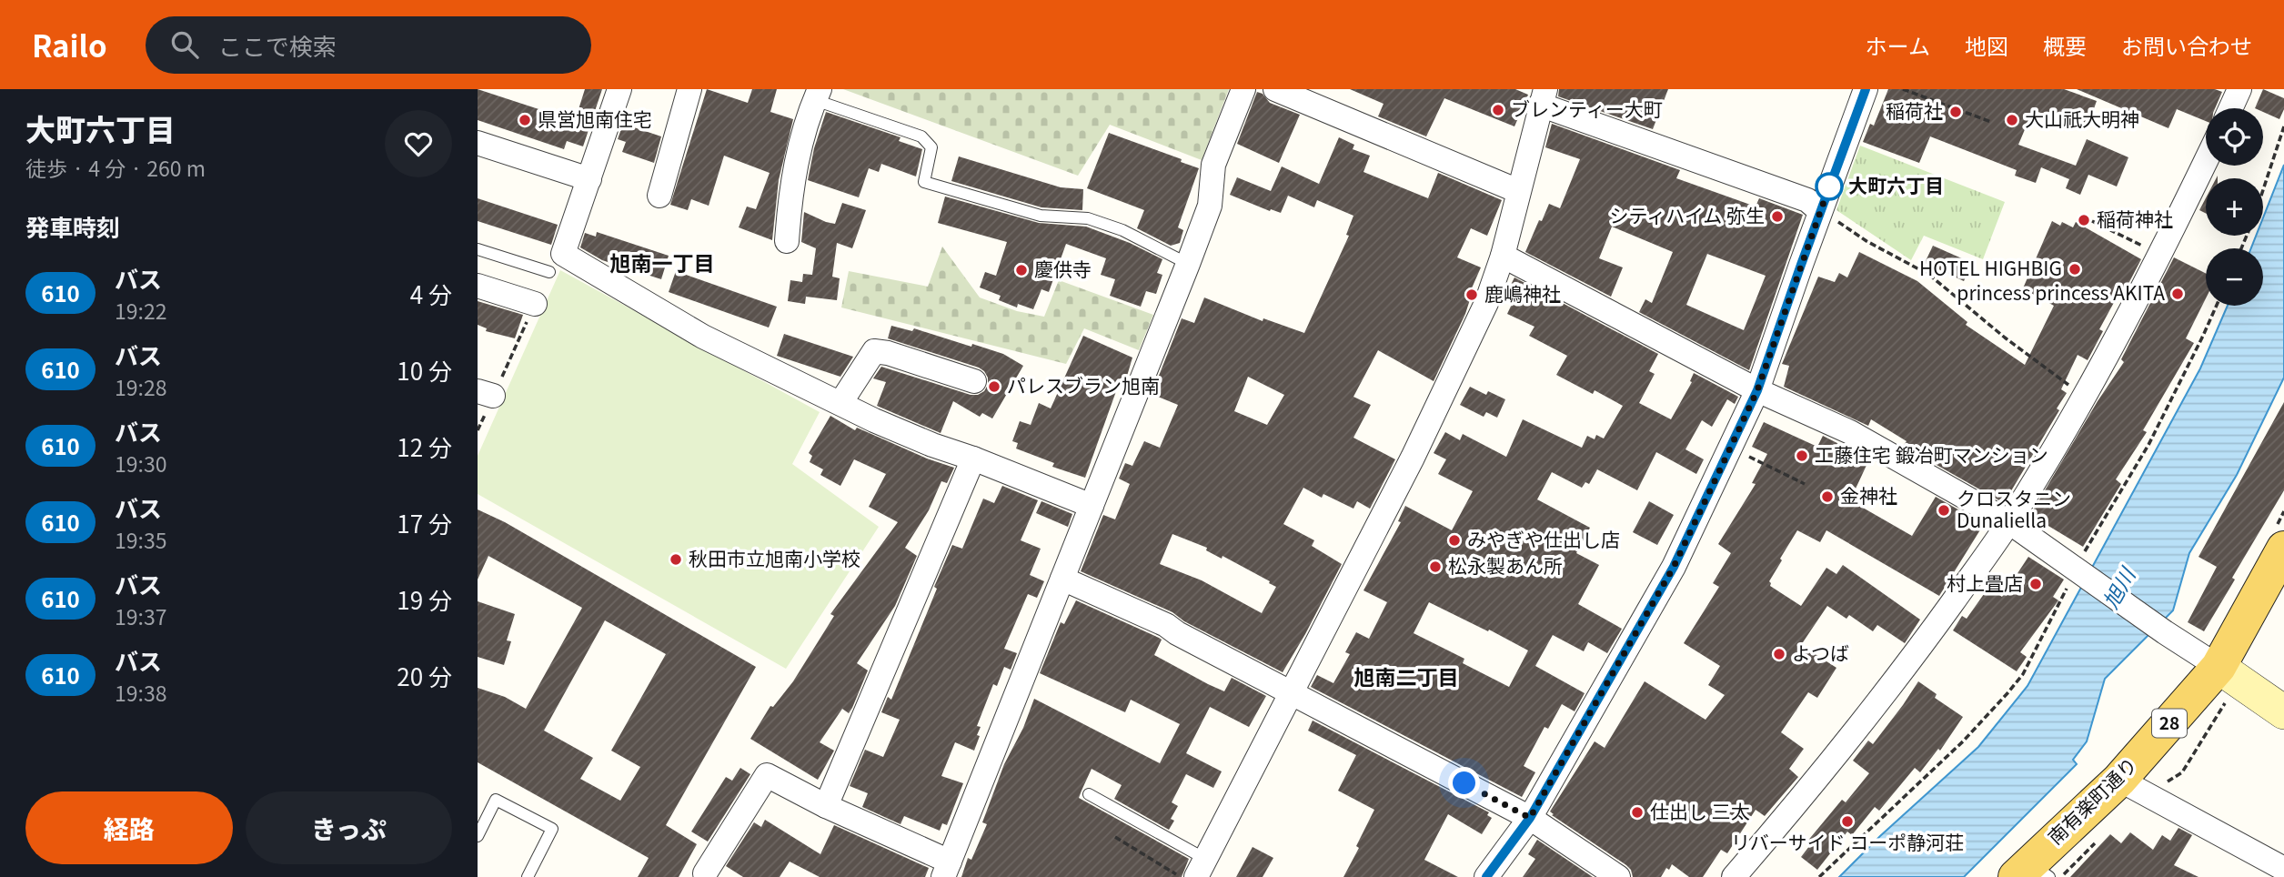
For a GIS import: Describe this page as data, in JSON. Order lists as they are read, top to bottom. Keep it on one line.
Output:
{"streets":{"main road":["28","南有楽町通り"]},"crossings":[["28","南有楽町通り"]],"districts":["旭南一丁目","旭南二丁目"],"water":["旭川"],"places":["ブレンティー大町","稲荷社","県営旭南住宅","大山祇大明神","大町六丁目","シティハイム 弥生","稲荷神社","HOTEL HIGHBIG","慶供寺","princess princess AKITA","鹿嶋神社","パレスブラン旭南","工藤住宅 鍛冶町マンション","金神社","クロスタニン Dunaliella","みやぎや仕出し店","秋田市立旭南小学校","松永製あん所","村上畳店","よつば","仕出し 三太","リバーサイド コーポ静河荘"],"lines":["bus line 610"],"page":{"header":"Railo","search":"ここで検索","nav":["ホーム","地図","概要","お問い合わせ"],"heading":[["大町六丁目","徒歩 · 4 分 · 260 m"],"発車時刻"],"map_buttons":["+","−"],"list":[{"mark":"610","name":"バス","note":"19:22","value":"4 分"},{"mark":"610","name":"バス","note":"19:28","value":"10 分"},{"mark":"610","name":"バス","note":"19:30","value":"12 分"},{"mark":"610","name":"バス","note":"19:35","value":"17 分"},{"mark":"610","name":"バス","note":"19:37","value":"19 分"},{"mark":"610","name":"バス","note":"19:38","value":"20 分"}],"buttons":["経路","きっぷ"]}}
